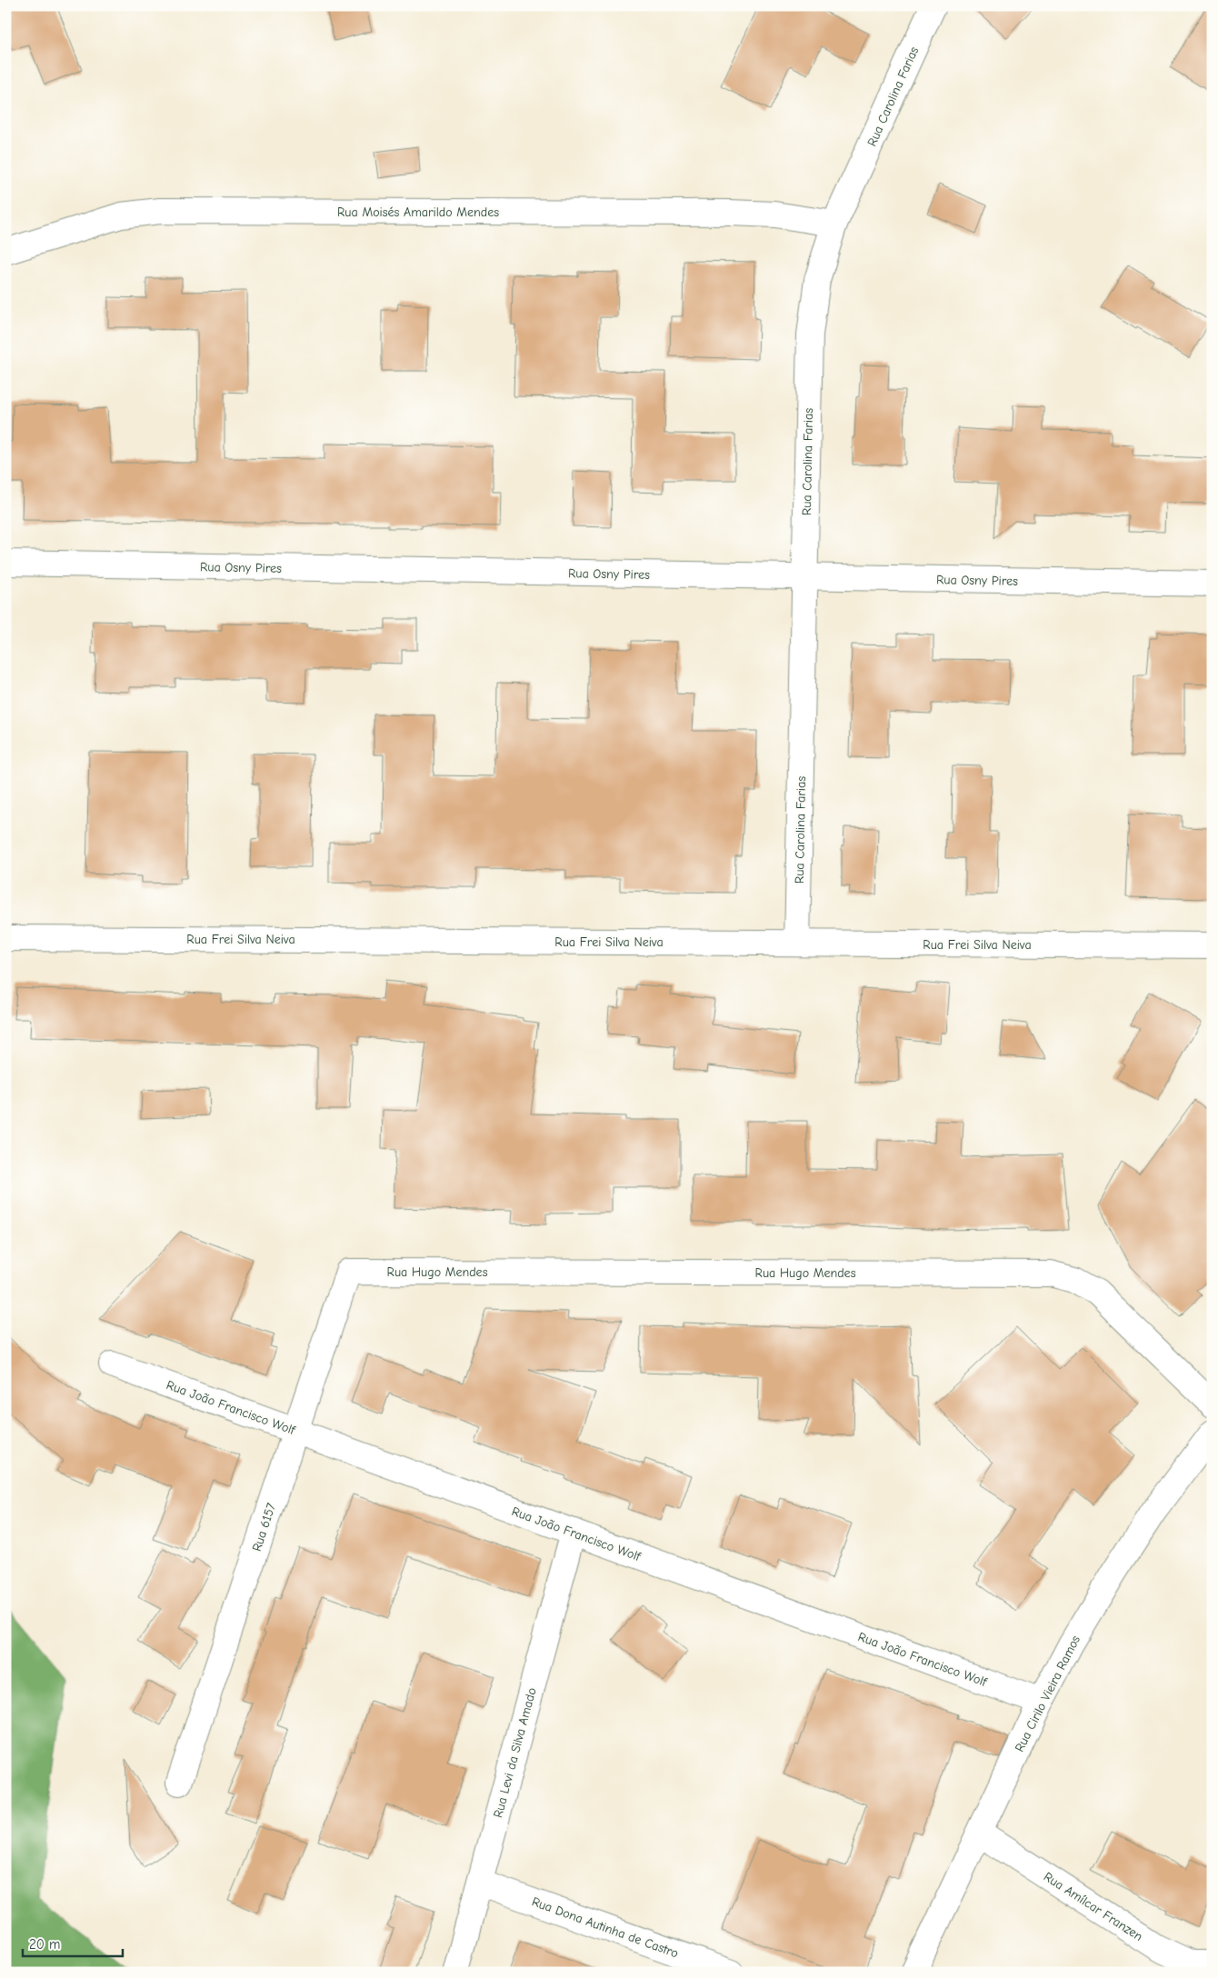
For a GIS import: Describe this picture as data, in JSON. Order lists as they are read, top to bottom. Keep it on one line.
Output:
{"streets":{"street":["Rua Carolina Farias","Rua Moisés Amarildo Mendes","Rua Osny Pires","Rua Frei Silva Neiva","Rua Hugo Mendes","Rua João Francisco Wolf","Rua 6157","Rua Cirilo Vieira Ramos","Rua Levi da Silva Amado","Rua Amílcar Franzen","Rua Dona Autinha de Castro"]},"crossings":[["Rua Carolina Farias","Rua Moisés Amarildo Mendes"],["Rua Carolina Farias","Rua Osny Pires"],["Rua Carolina Farias","Rua Frei Silva Neiva"],["Rua Hugo Mendes","Rua 6157"],["Rua João Francisco Wolf","Rua 6157"],["Rua João Francisco Wolf","Rua Cirilo Vieira Ramos"],["Rua João Francisco Wolf","Rua Levi da Silva Amado"],["Rua Cirilo Vieira Ramos","Rua Amílcar Franzen"],["Rua Levi da Silva Amado","Rua Dona Autinha de Castro"]],"scale_bar":"20 m"}
